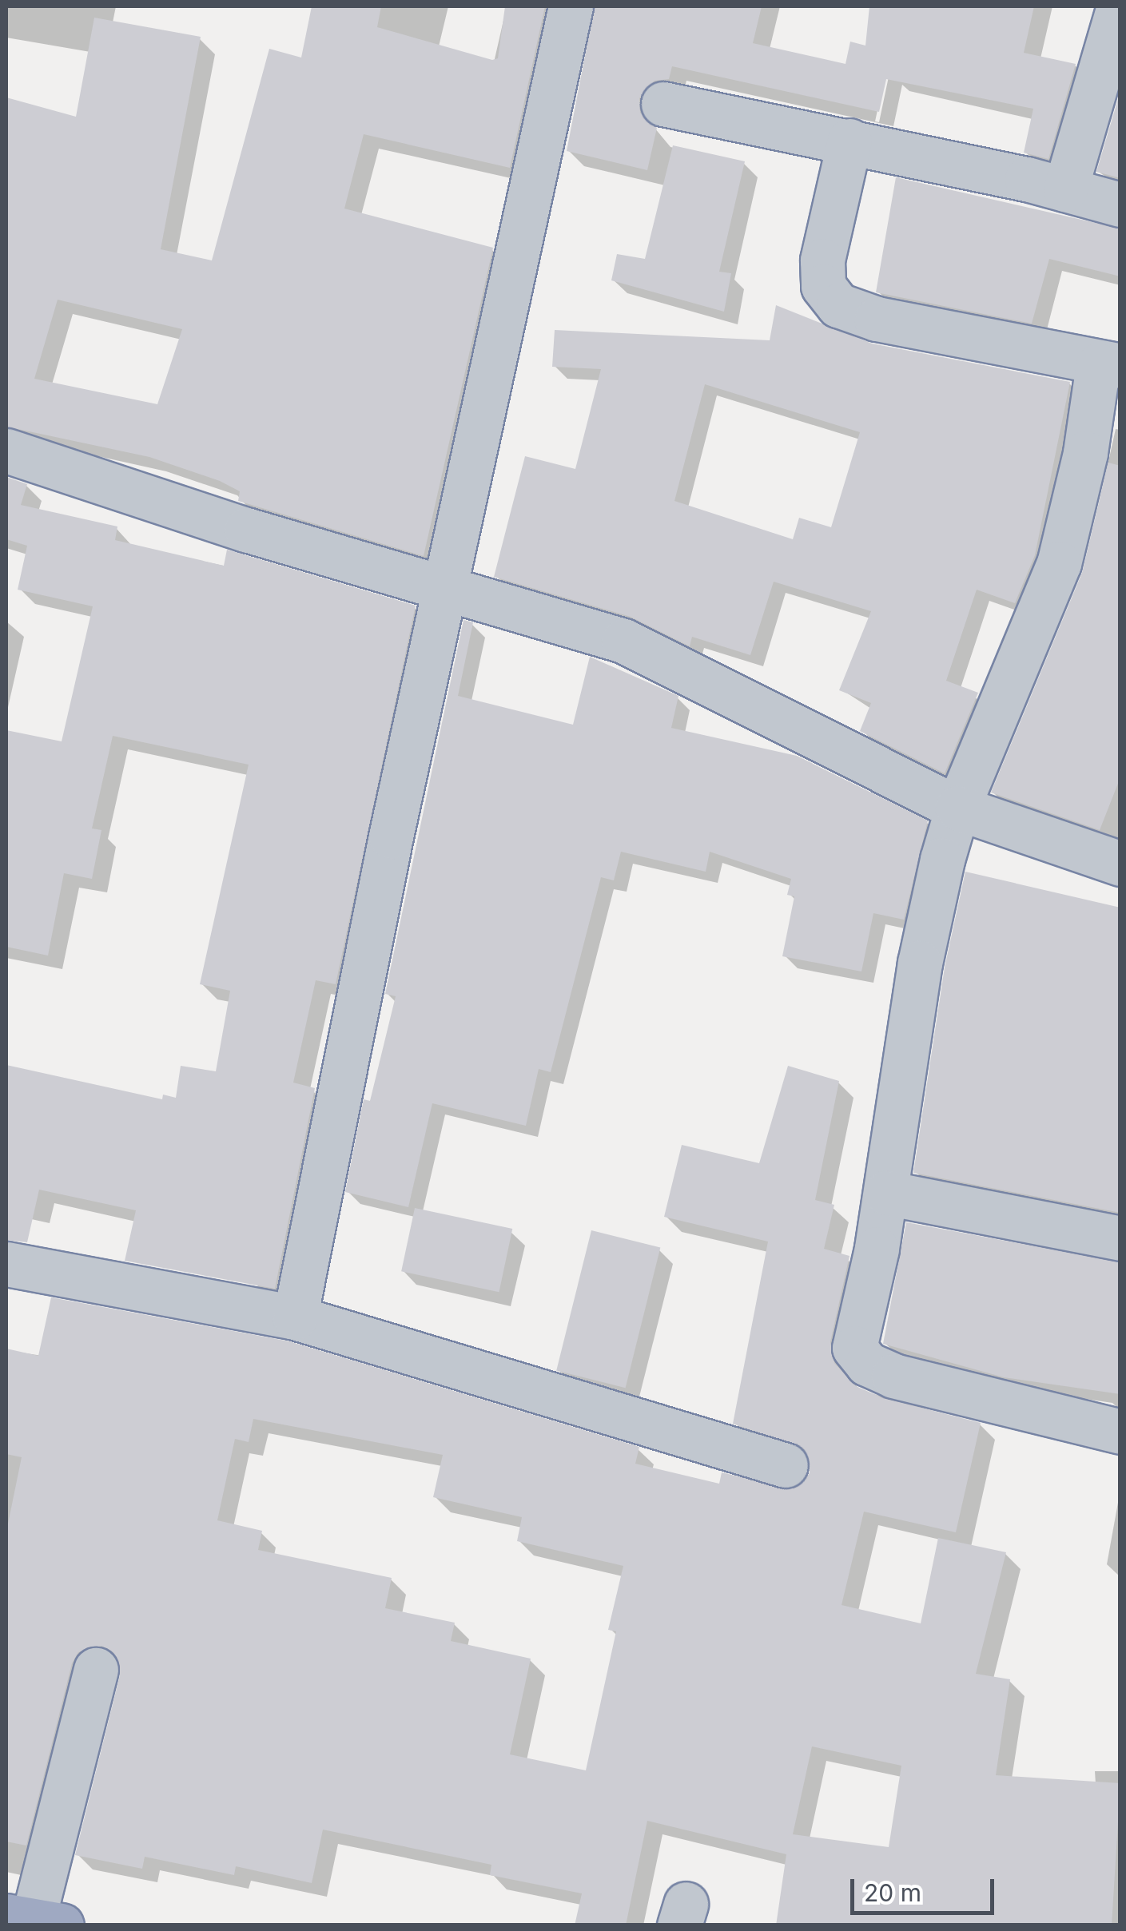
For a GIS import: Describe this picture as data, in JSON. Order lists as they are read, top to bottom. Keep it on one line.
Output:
{"scale_bar":"20 m"}
